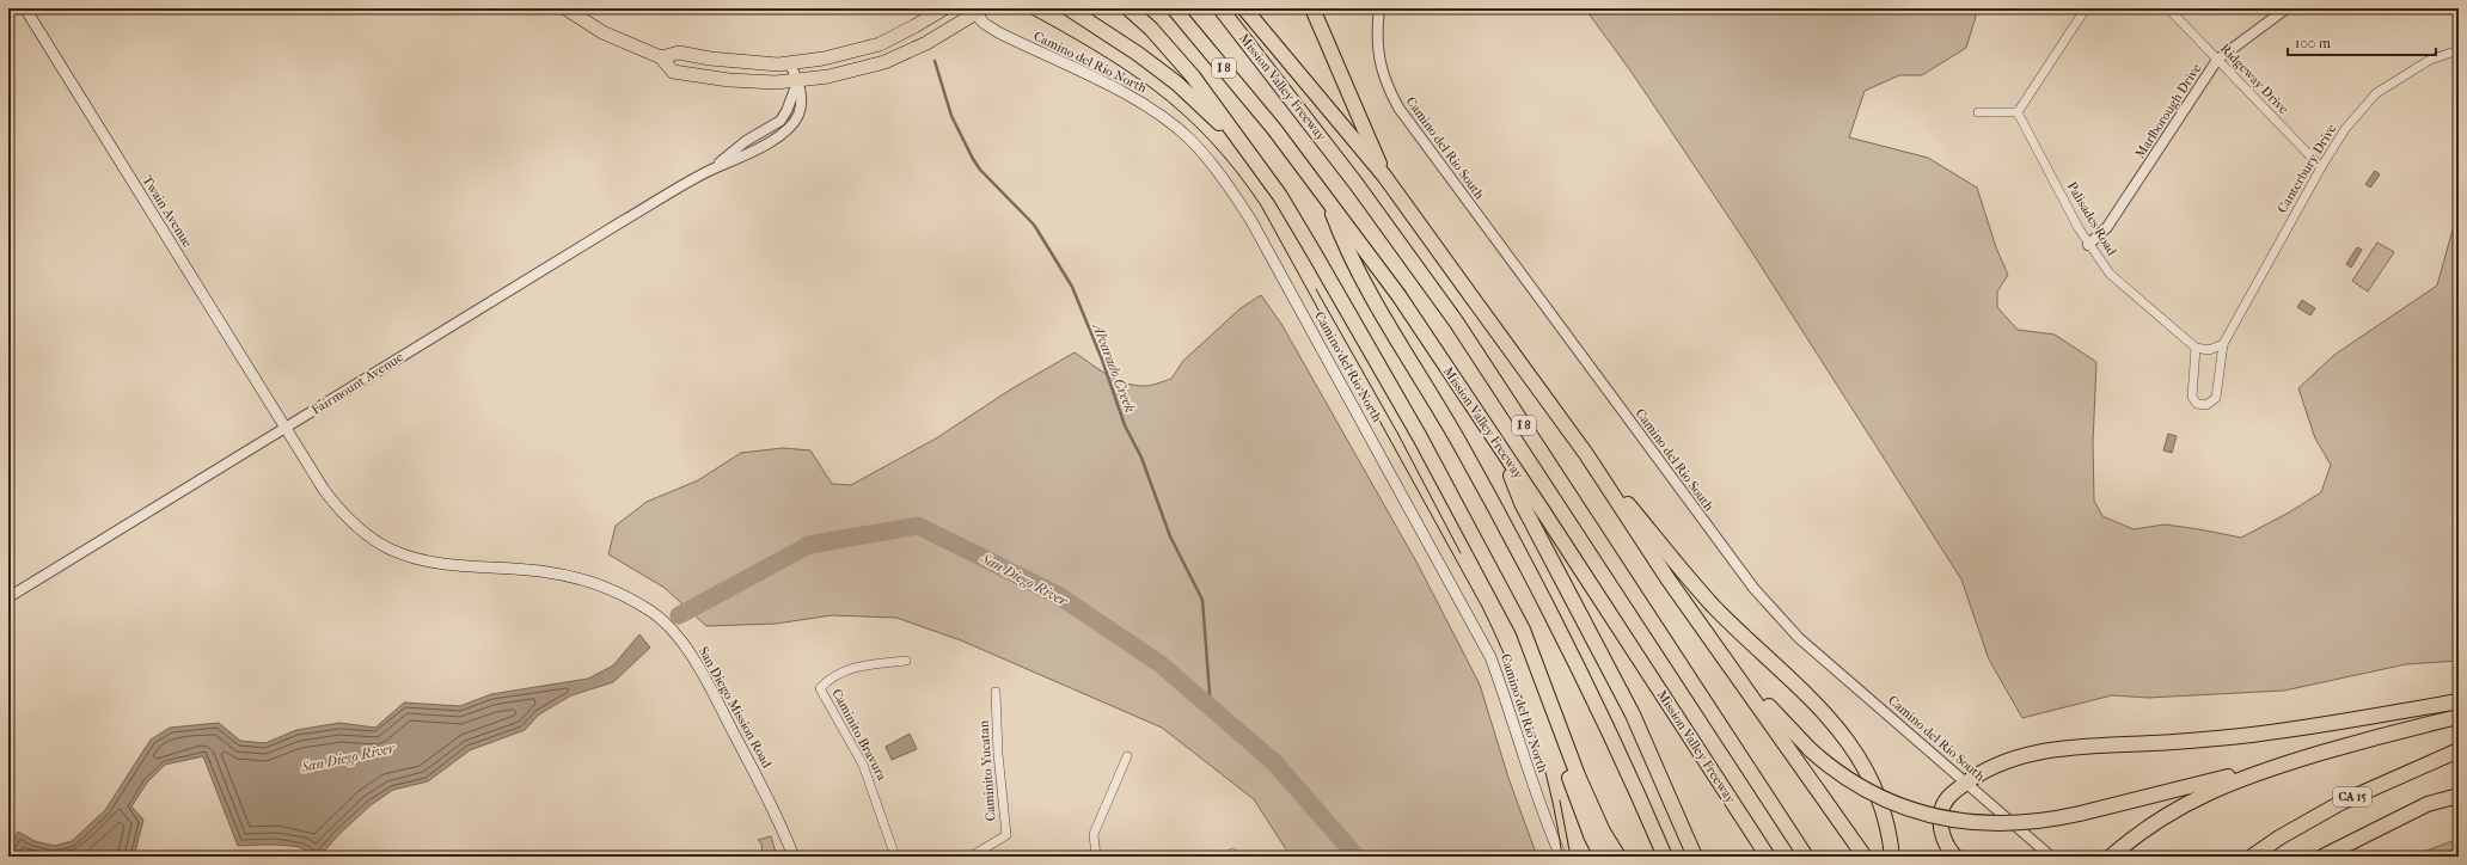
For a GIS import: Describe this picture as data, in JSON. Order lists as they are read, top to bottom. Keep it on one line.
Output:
{"streets":{"highway":["I 8","Mission Valley Freeway","CA 15"],"main road":["Camino del Rio North","Twain Avenue","San Diego Mission Road"],"street":["Ridgeway Drive","Marlborough Drive","Camino del Rio South","Canterbury Drive","Palisades Road","Fairmount Avenue","Caminito Bravura","Caminito Yucatan"]},"crossings":[["Ridgeway Drive","Marlborough Drive"],["Ridgeway Drive","Canterbury Drive"],["Marlborough Drive","Palisades Road"],["Twain Avenue","Fairmount Avenue"],["Twain Avenue","San Diego Mission Road"],["Fairmount Avenue","San Diego Mission Road"]],"water":["Alvarado Creek","San Diego River"],"scale_bar":"100 m"}
